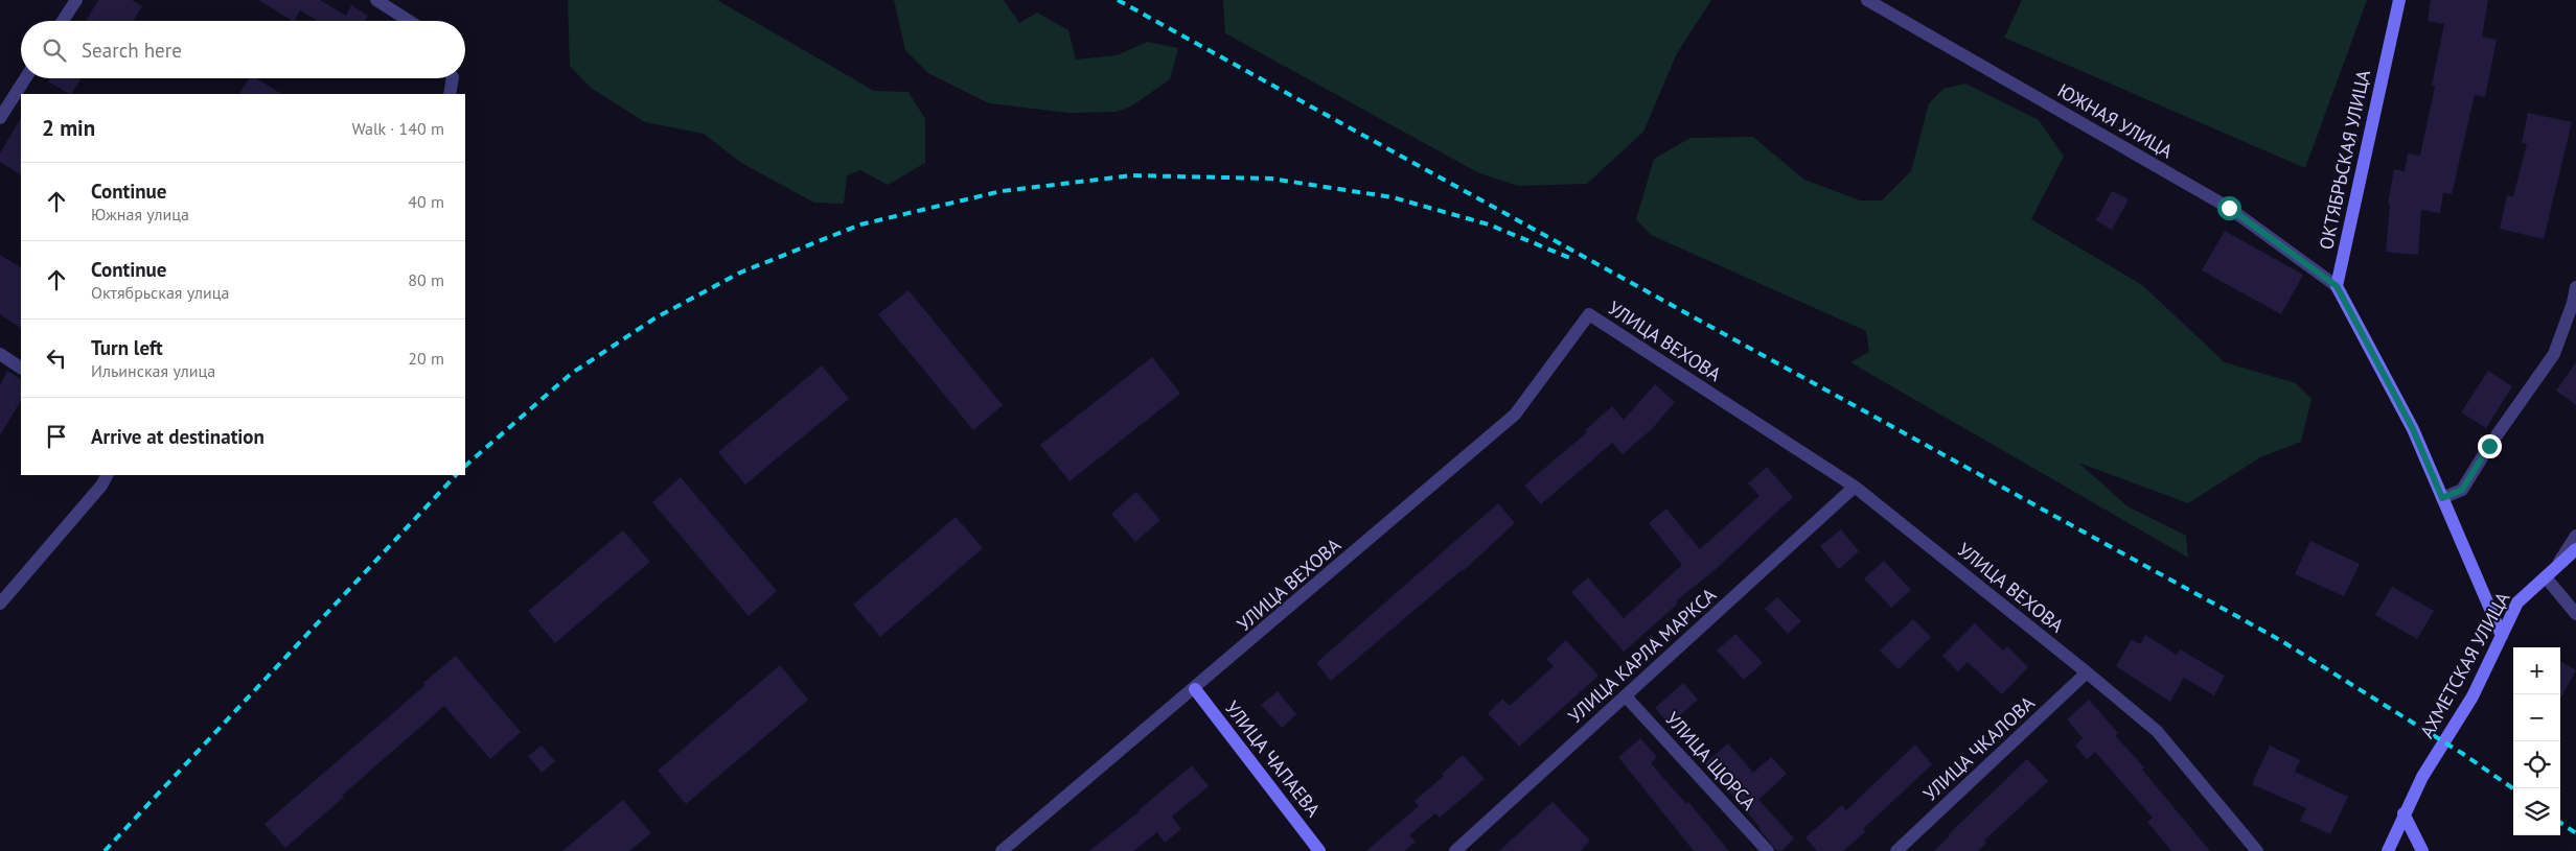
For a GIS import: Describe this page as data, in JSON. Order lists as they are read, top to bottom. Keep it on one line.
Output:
{"streets":{"street":["ЮЖНАЯ УЛИЦА","ОКТЯБРЬСКАЯ УЛИЦА","УЛИЦА ВЕХОВА","УЛИЦА КАРЛА МАРКСА","АХМЕТСКАЯ УЛИЦА","УЛИЦА ЧКАЛОВА","УЛИЦА ЧАПАЕВА","УЛИЦА ЩОРСА"]},"crossings":[["ЮЖНАЯ УЛИЦА","ОКТЯБРЬСКАЯ УЛИЦА"],["УЛИЦА ВЕХОВА","УЛИЦА КАРЛА МАРКСА"],["УЛИЦА ВЕХОВА","УЛИЦА ЧКАЛОВА"],["УЛИЦА ВЕХОВА","УЛИЦА ЧАПАЕВА"],["УЛИЦА КАРЛА МАРКСА","УЛИЦА ЩОРСА"]],"page":{"search":"Search here","heading":["2 min","Walk · 140 m"],"list":[["Continue","Южная улица","40 m"],["Continue","Октябрьская улица","80 m"],["Turn left","Ильинская улица","20 m"],"Arrive at destination"],"map_buttons":["+","−"]}}
